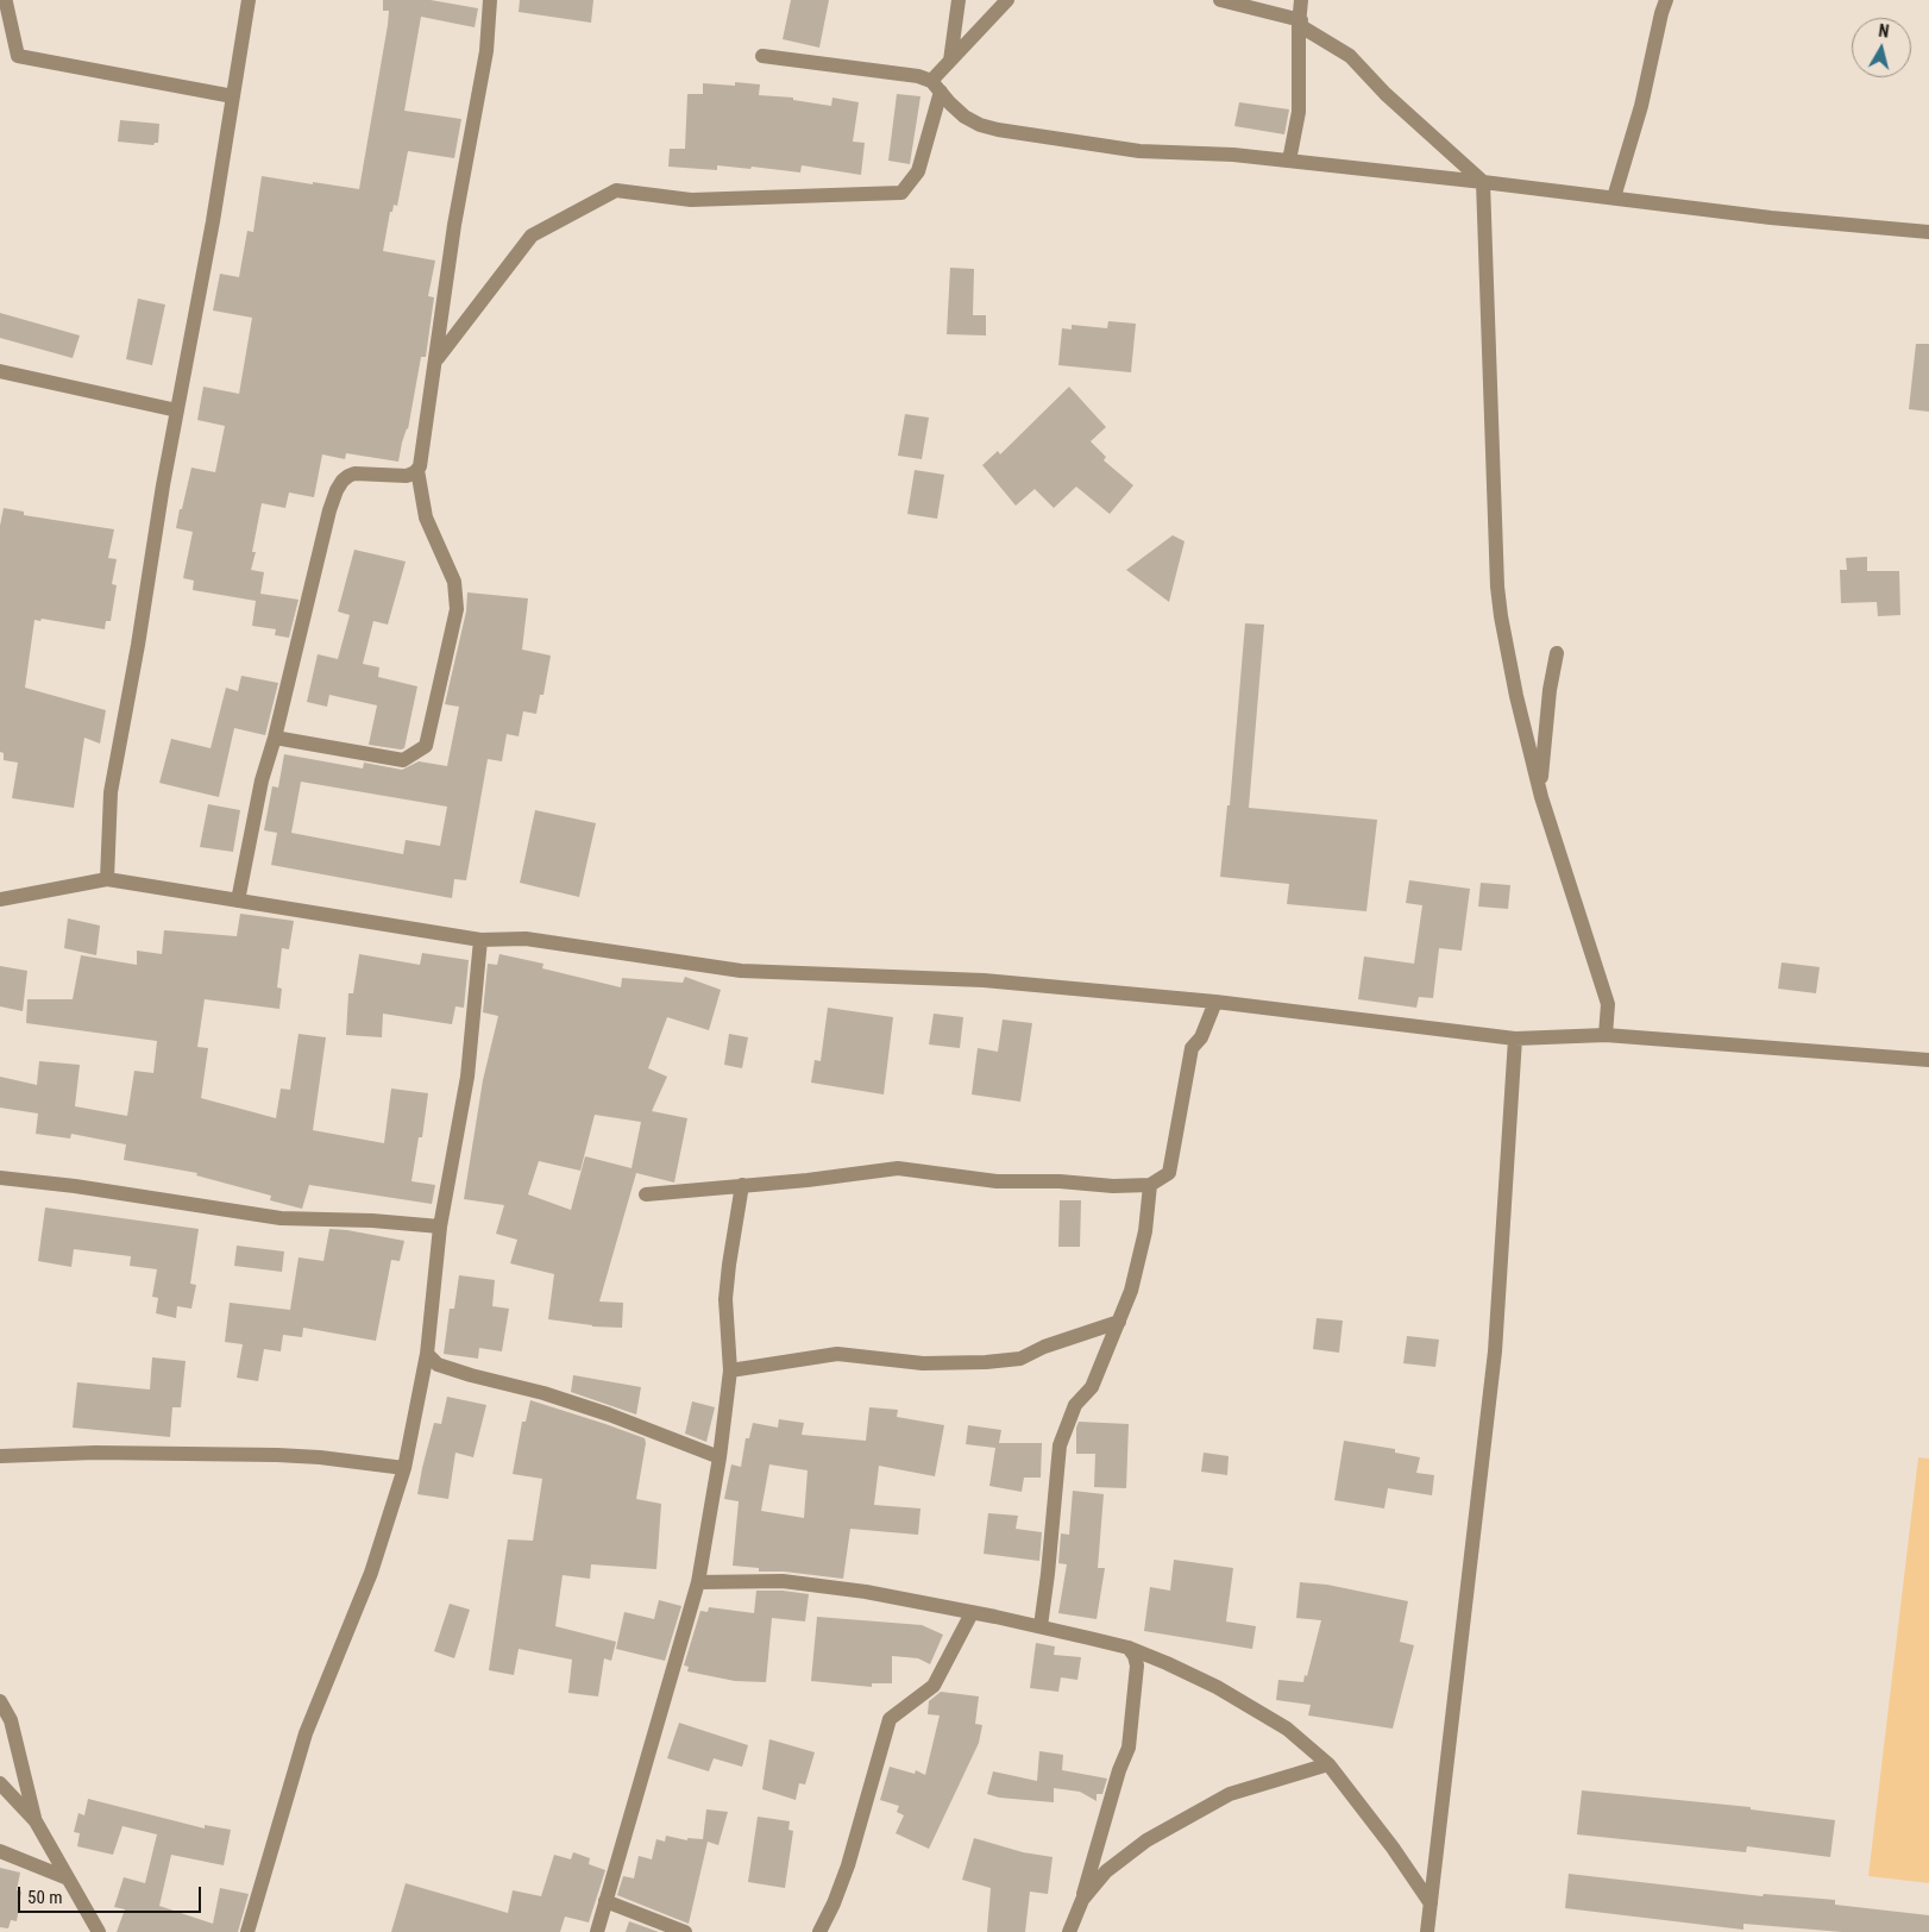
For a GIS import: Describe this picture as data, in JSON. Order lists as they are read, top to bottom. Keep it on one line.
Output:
{"scale_bar":"50 m","north":"top"}
